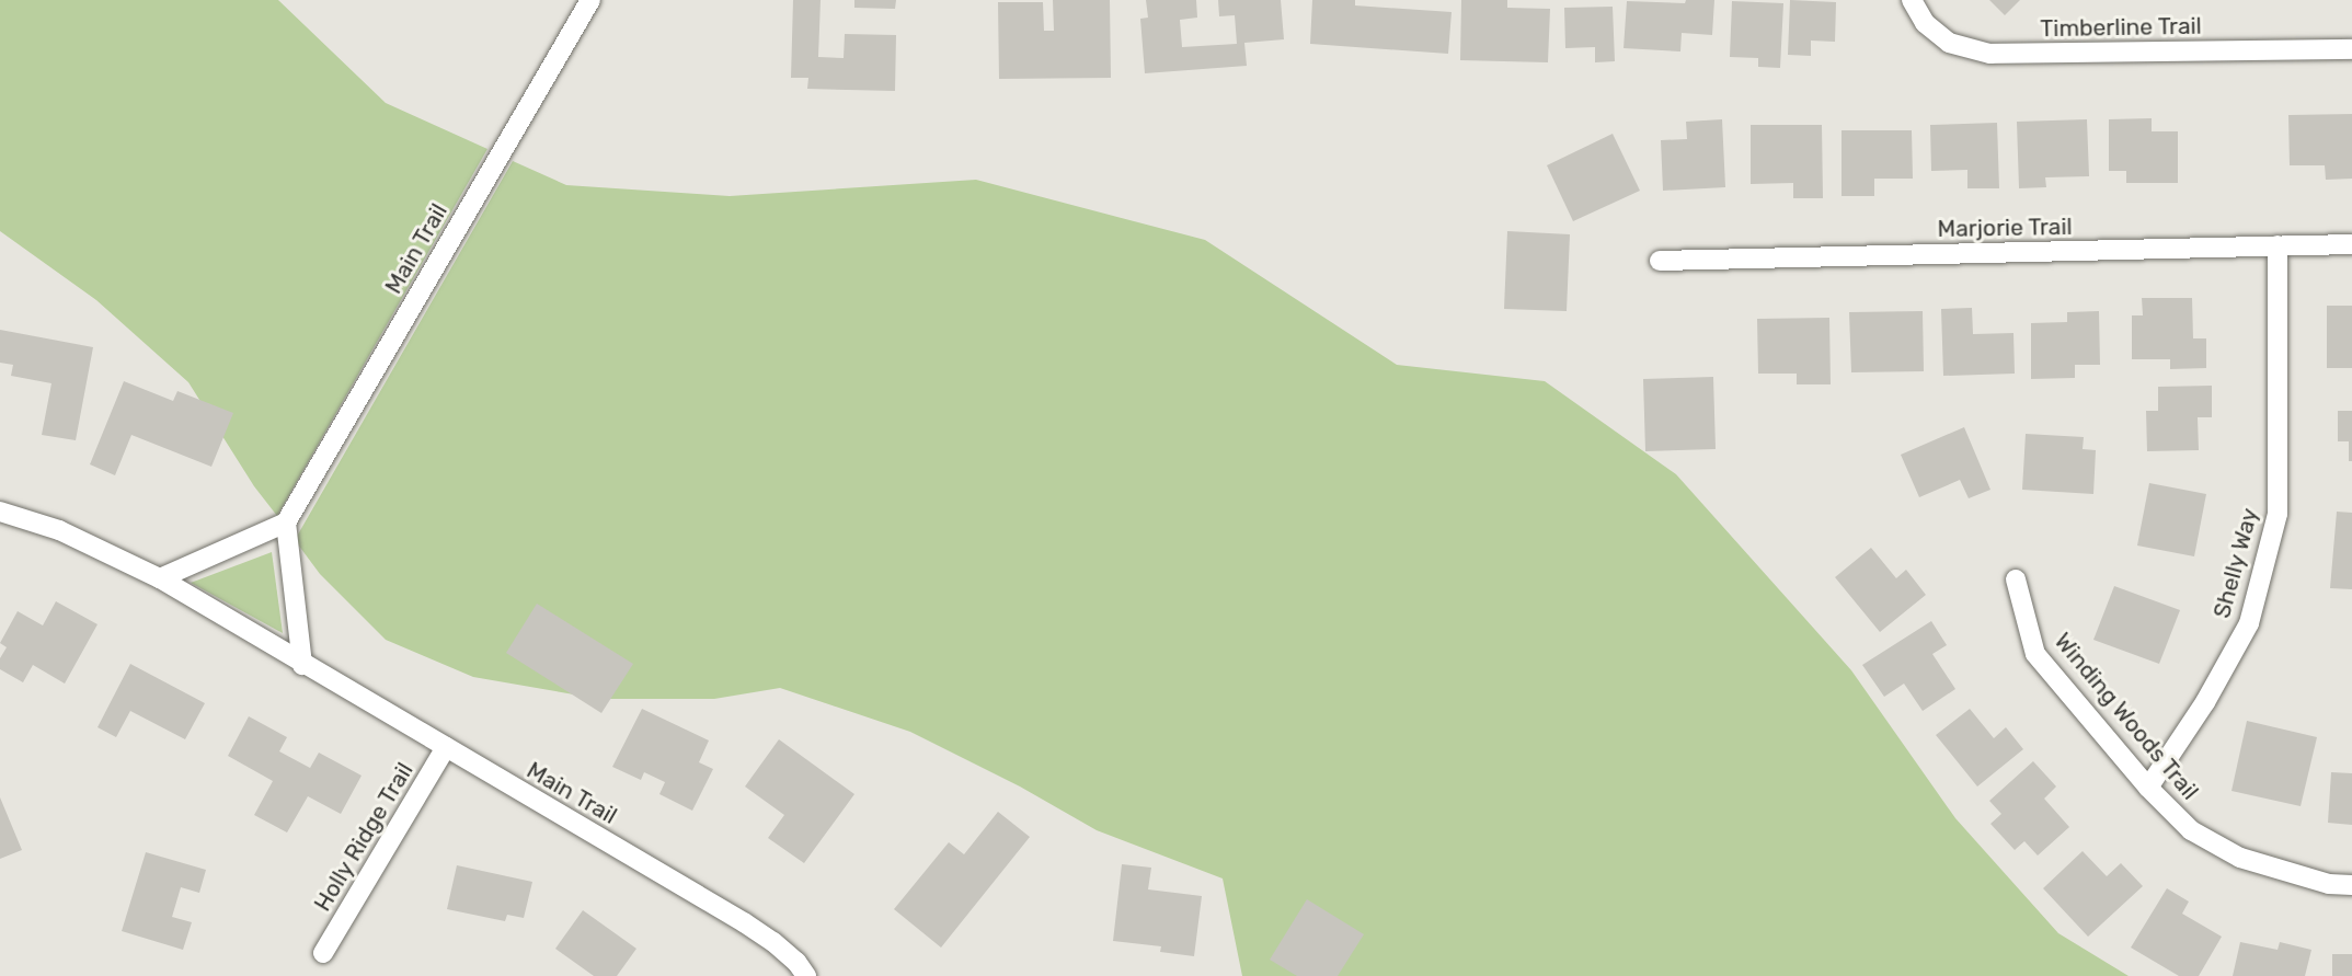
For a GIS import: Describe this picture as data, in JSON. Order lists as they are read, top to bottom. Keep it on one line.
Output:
{"streets":{"street":["Timberline Trail","Marjorie Trail","Main Trail","Shelly Way","Winding Woods Trail","Holly Ridge Trail"]},"crossings":[["Marjorie Trail","Shelly Way"],["Main Trail","Holly Ridge Trail"],["Shelly Way","Winding Woods Trail"]]}
